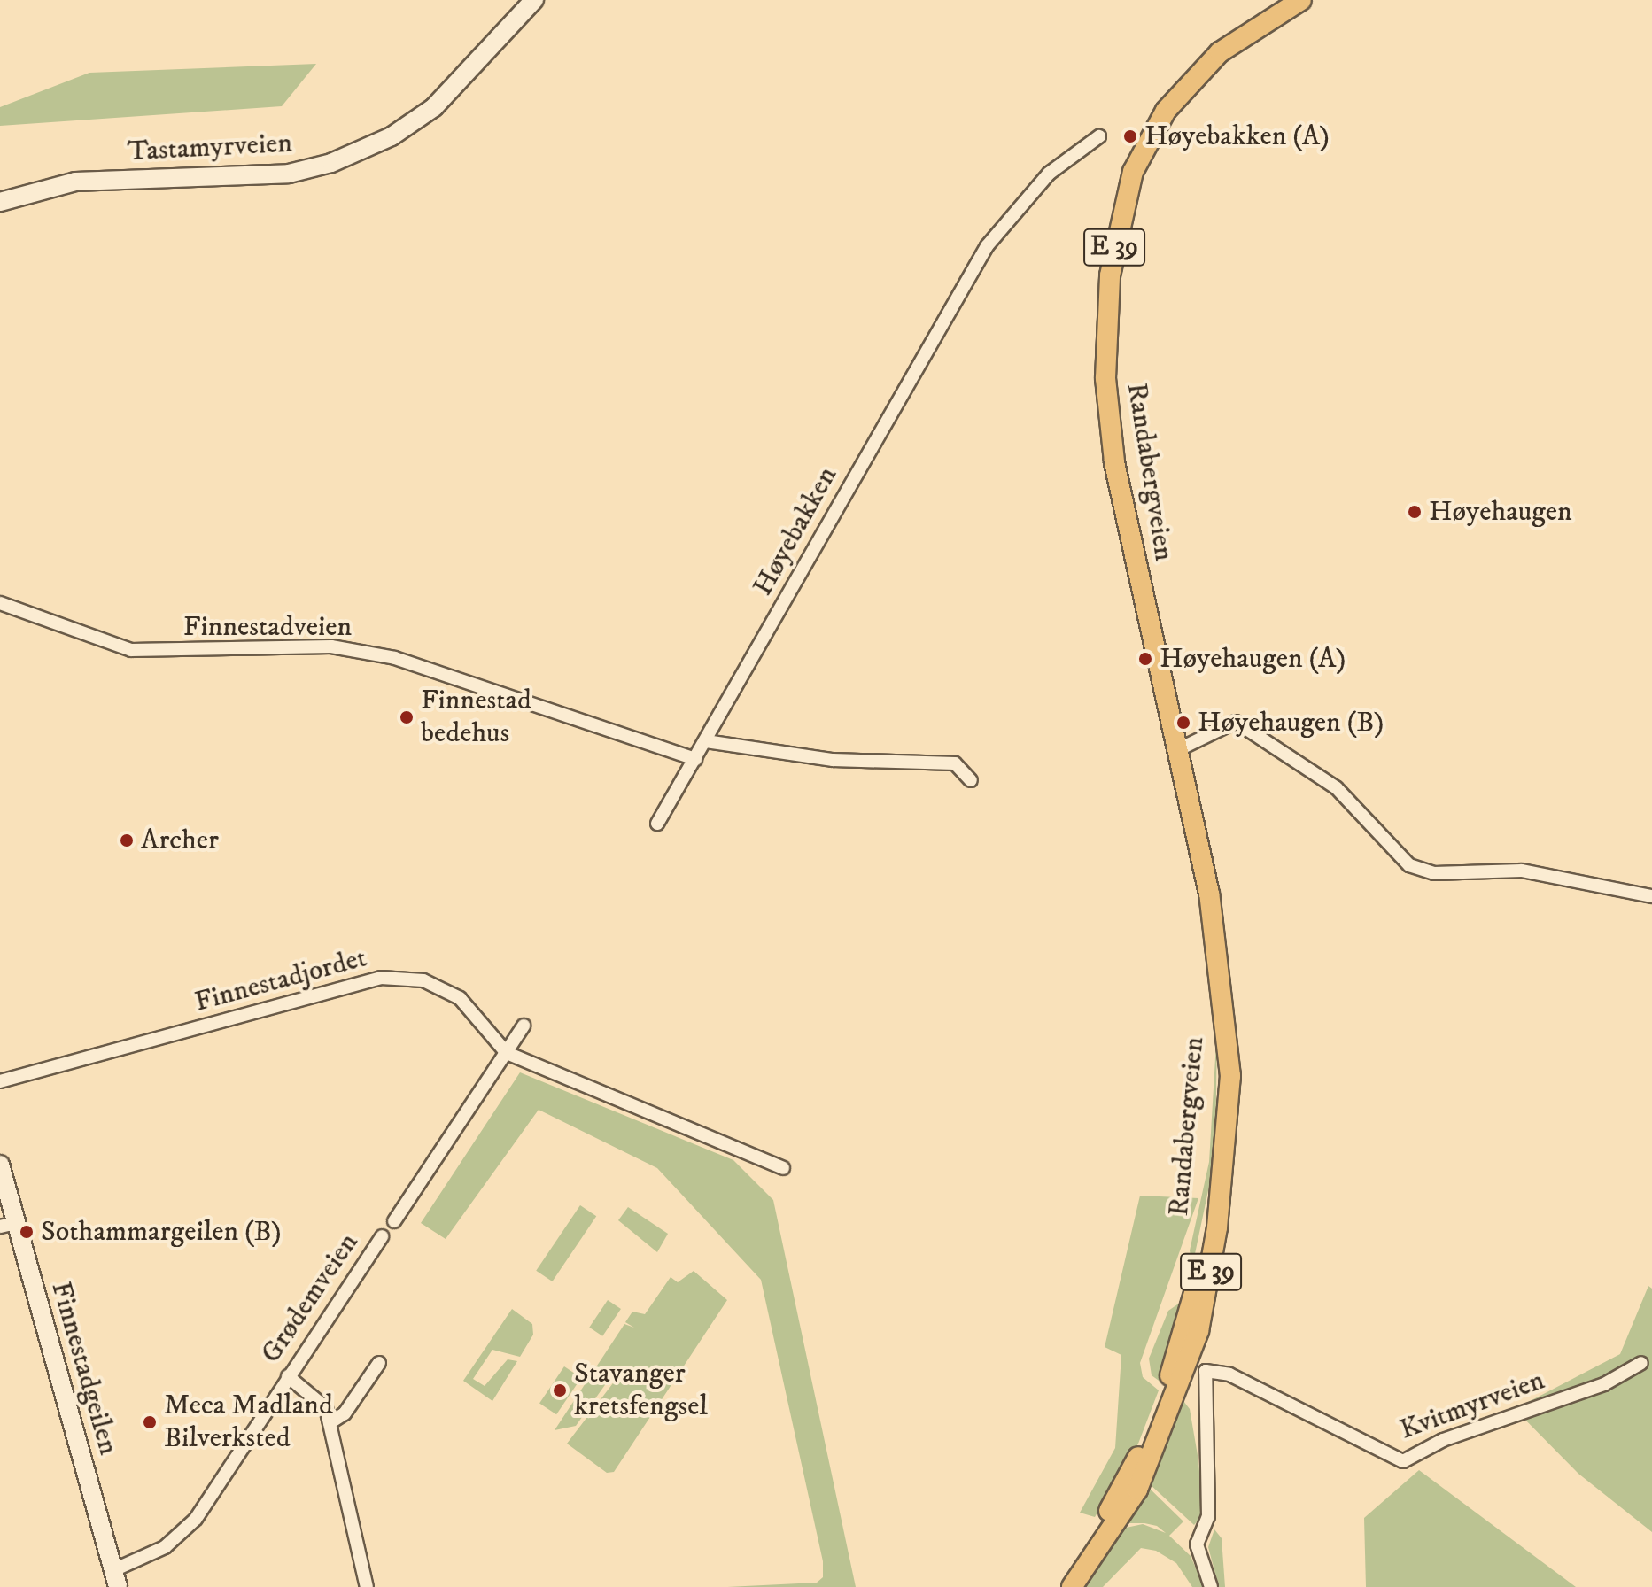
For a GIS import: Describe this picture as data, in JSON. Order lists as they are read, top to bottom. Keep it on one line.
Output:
{"streets":{"highway":["E 39","Randabergveien"],"main road":["Tastamyrveien","Finnestadgeilen"],"street":["Høyebakken","Finnestadveien","Finnestadjordet","Grødemveien","Kvitmyrveien"]},"crossings":[["Finnestadjordet","Grødemveien"],["Grødemveien","Finnestadgeilen"]],"places":["Høyebakken (A)","Høyehaugen","Høyehaugen (A)","Finnestad bedehus","Høyehaugen (B)","Archer","Sothammargeilen (B)","Stavanger kretsfengsel","Meca Madland Bilverksted"]}
